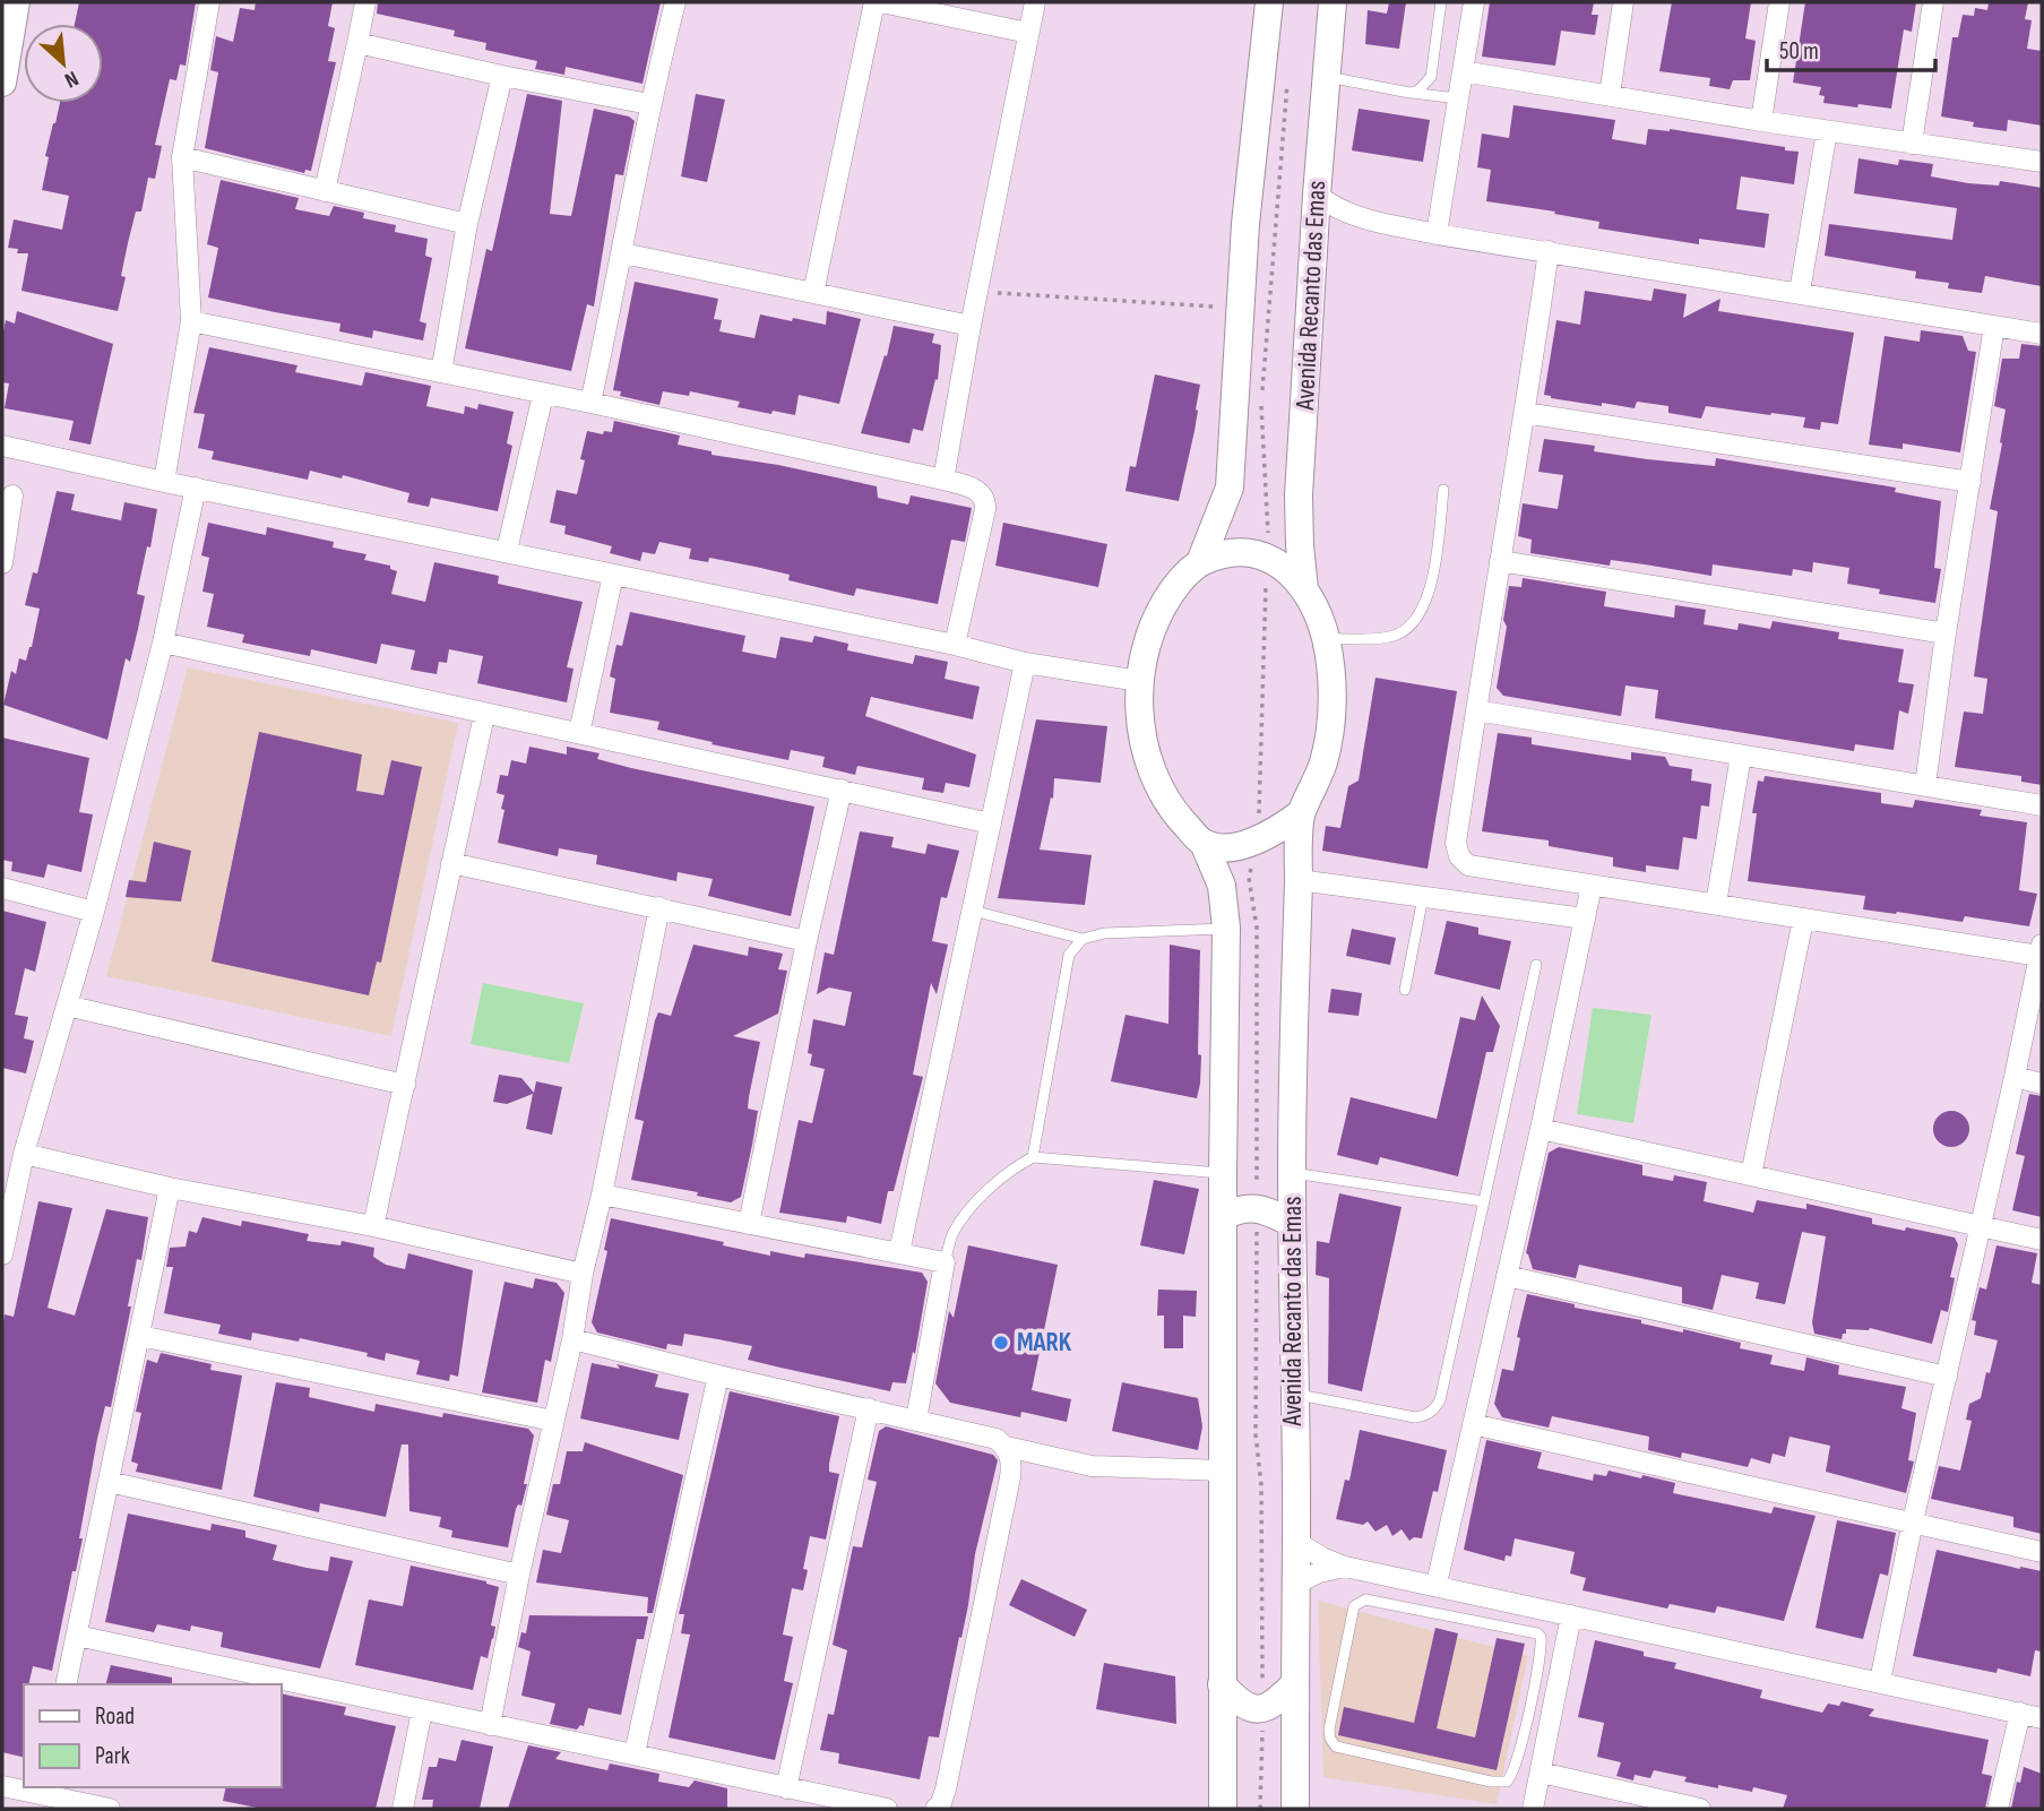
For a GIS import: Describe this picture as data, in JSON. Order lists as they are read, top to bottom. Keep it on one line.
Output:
{"streets":{"main road":["Avenida Recanto das Emas"]},"places":["MARK"],"legend":["Road","Park"],"scale_bar":"50 m","north":"bottom right"}
